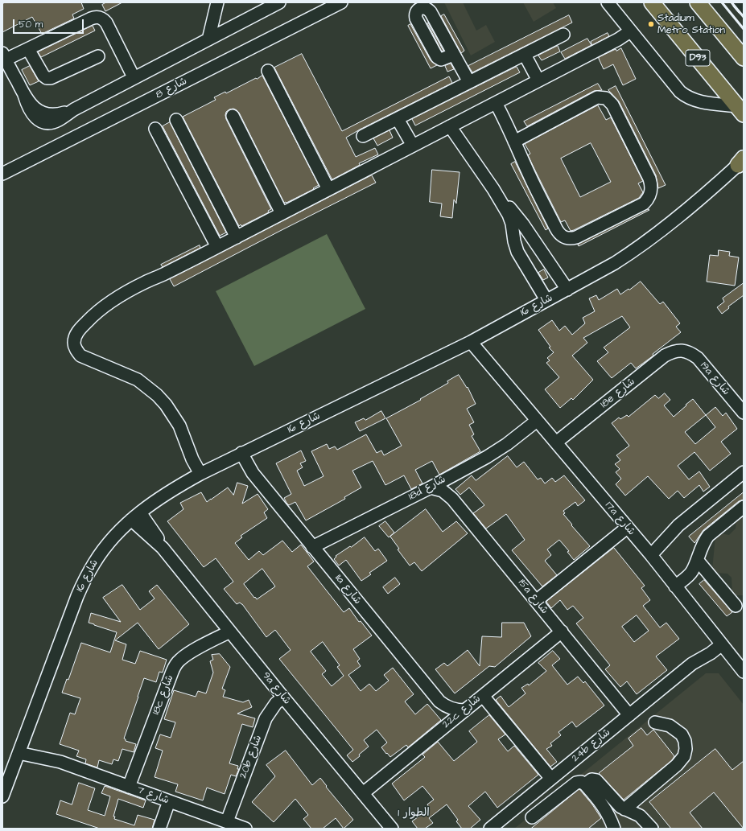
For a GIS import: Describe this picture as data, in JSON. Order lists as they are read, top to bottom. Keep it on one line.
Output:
{"streets":{"main road":["D93"],"street":["شارع 8","شارع 16","19a شارع","18e شارع","18d شارع","17a شارع","11a شارع","15a شارع","9a شارع","18c شارع","22c شارع","24b شارع","20b شارع","شارع 7"]},"crossings":[["شارع 16","17a شارع"],["شارع 16","11a شارع"],["شارع 16","9a شارع"],["شارع 16","شارع 7"],["19a شارع","18e شارع"],["18e شارع","17a شارع"],["18d شارع","17a شارع"],["18d شارع","11a شارع"],["18d شارع","15a شارع"],["17a شارع","24b شارع"],["11a شارع","22c شارع"],["15a شارع","22c شارع"],["15a شارع","24b شارع"],["9a شارع","18c شارع"],["9a شارع","22c شارع"],["9a شارع","20b شارع"],["18c شارع","شارع 7"],["20b شارع","شارع 7"]],"districts":["الطوار 1"],"places":["Stadium Metro Station"],"scale_bar":"50 m"}
